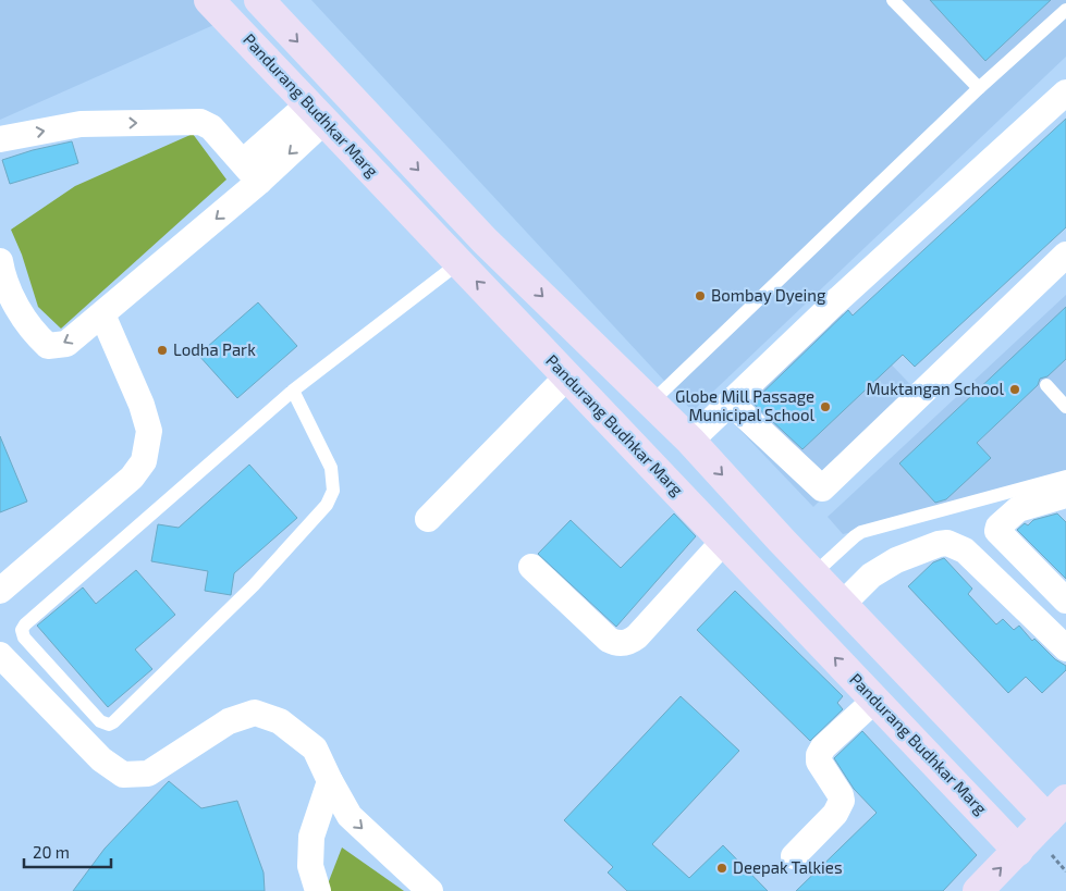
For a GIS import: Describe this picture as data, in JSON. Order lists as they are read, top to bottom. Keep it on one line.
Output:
{"streets":{"main road":["Pandurang Budhkar Marg"]},"places":["Bombay Dyeing","Lodha Park","Muktangan School","Globe Mill Passage Municipal School","Deepak Talkies"],"scale_bar":"20 m"}
